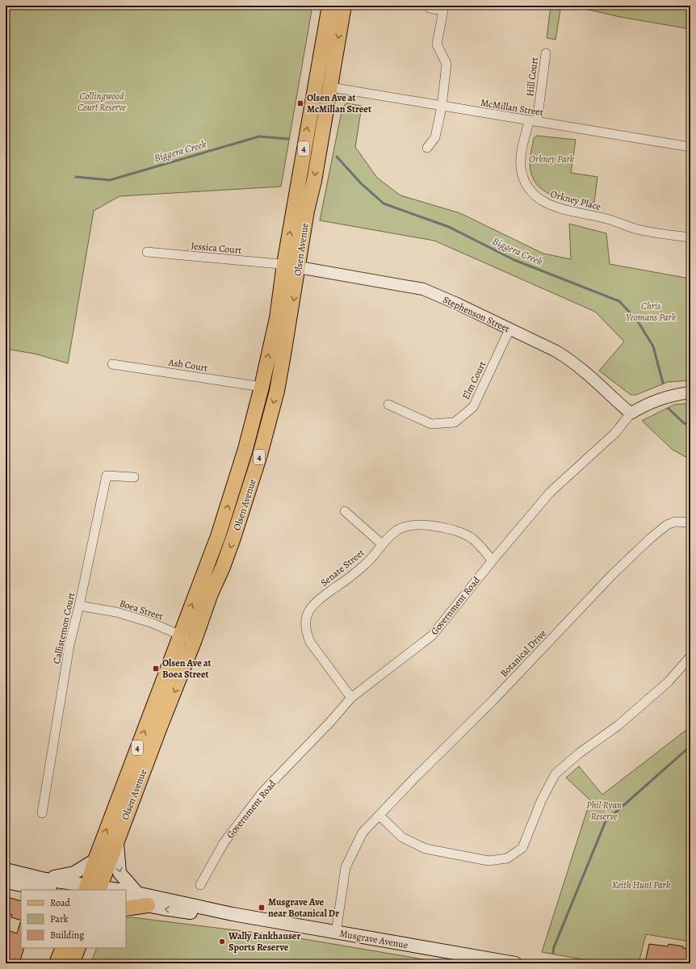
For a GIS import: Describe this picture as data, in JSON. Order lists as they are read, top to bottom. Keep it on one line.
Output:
{"streets":{"main road":["4","Olsen Avenue","Musgrave Avenue"],"street":["Hill Court","McMillan Street","Orkney Place","Jessica Court","Stephenson Street","Ash Court","Elm Court","Senate Street","Government Road","Boea Street","Callistemon Court","Botanical Drive"]},"crossings":[["Hill Court","McMillan Street"],["Hill Court","Orkney Place"],["McMillan Street","Orkney Place"],["McMillan Street","Olsen Avenue"],["Jessica Court","Olsen Avenue"],["Jessica Court","Stephenson Street"],["Olsen Avenue","Stephenson Street"],["Olsen Avenue","Ash Court"],["Olsen Avenue","Boea Street"],["Olsen Avenue","Musgrave Avenue"],["Stephenson Street","Elm Court"],["Stephenson Street","Government Road"],["Senate Street","Government Road"],["Boea Street","Callistemon Court"],["Botanical Drive","Musgrave Avenue"]],"water":["Biggera Creek"],"parks":["Collingwood Court Reserve","Orkney Park","Chris Yeomans Park","Phil Ryan Reserve","Keith Hunt Park"],"places":{"transit":["Olsen Ave at McMillan Street","Olsen Ave at Boea Street","Musgrave Ave near Botanical Dr"],"other":["Wally Fankhauser Sports Reserve"]},"legend":["Road","Park","Building"]}
